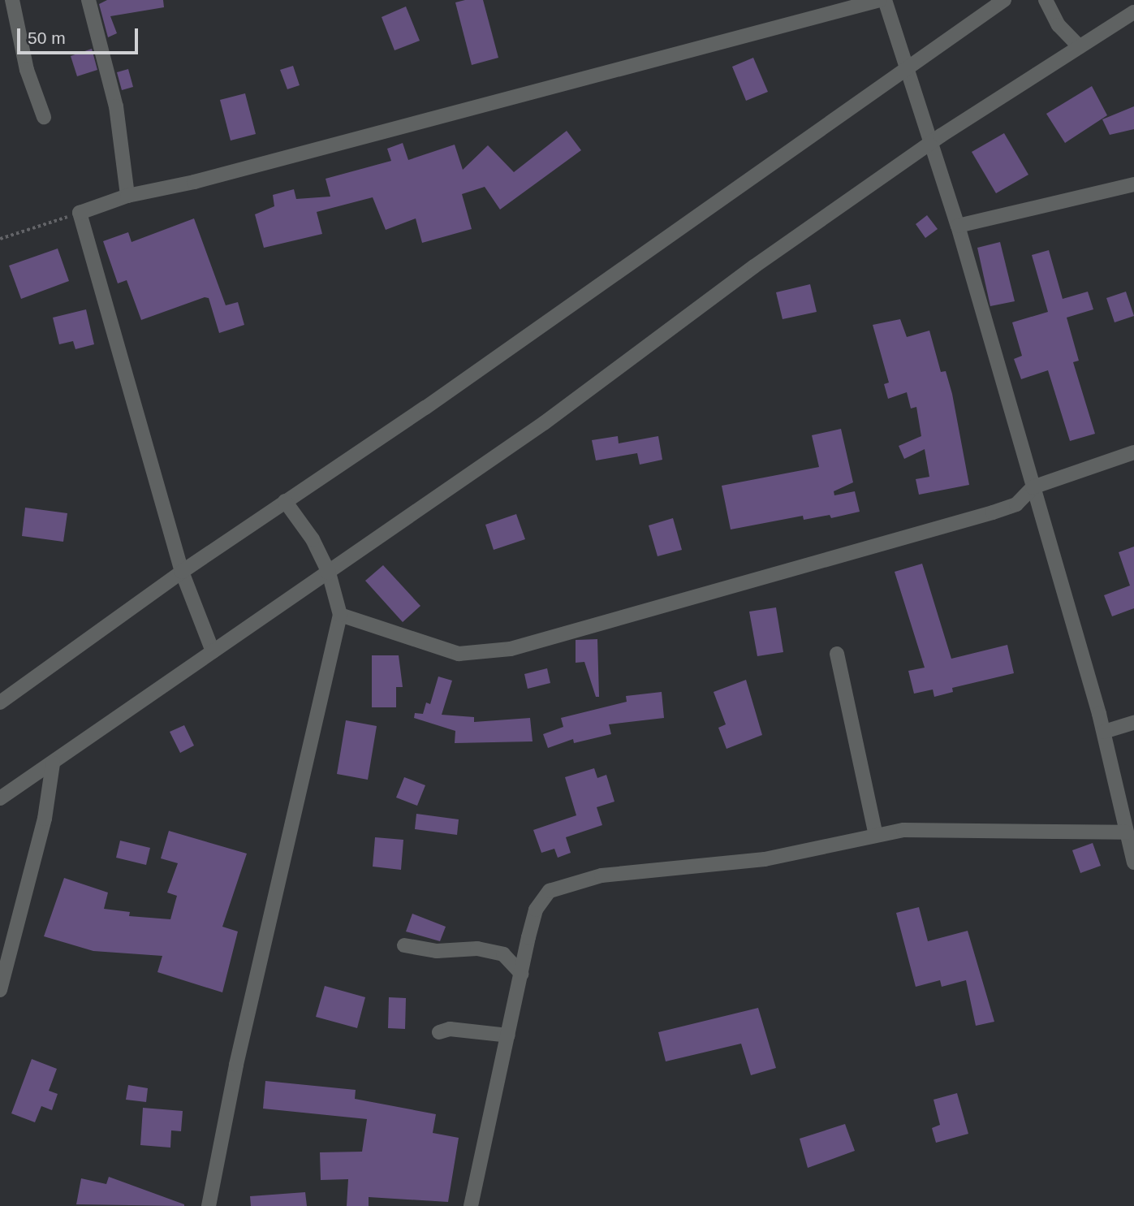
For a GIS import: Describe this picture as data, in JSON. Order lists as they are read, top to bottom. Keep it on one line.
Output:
{"scale_bar":"50 m"}
